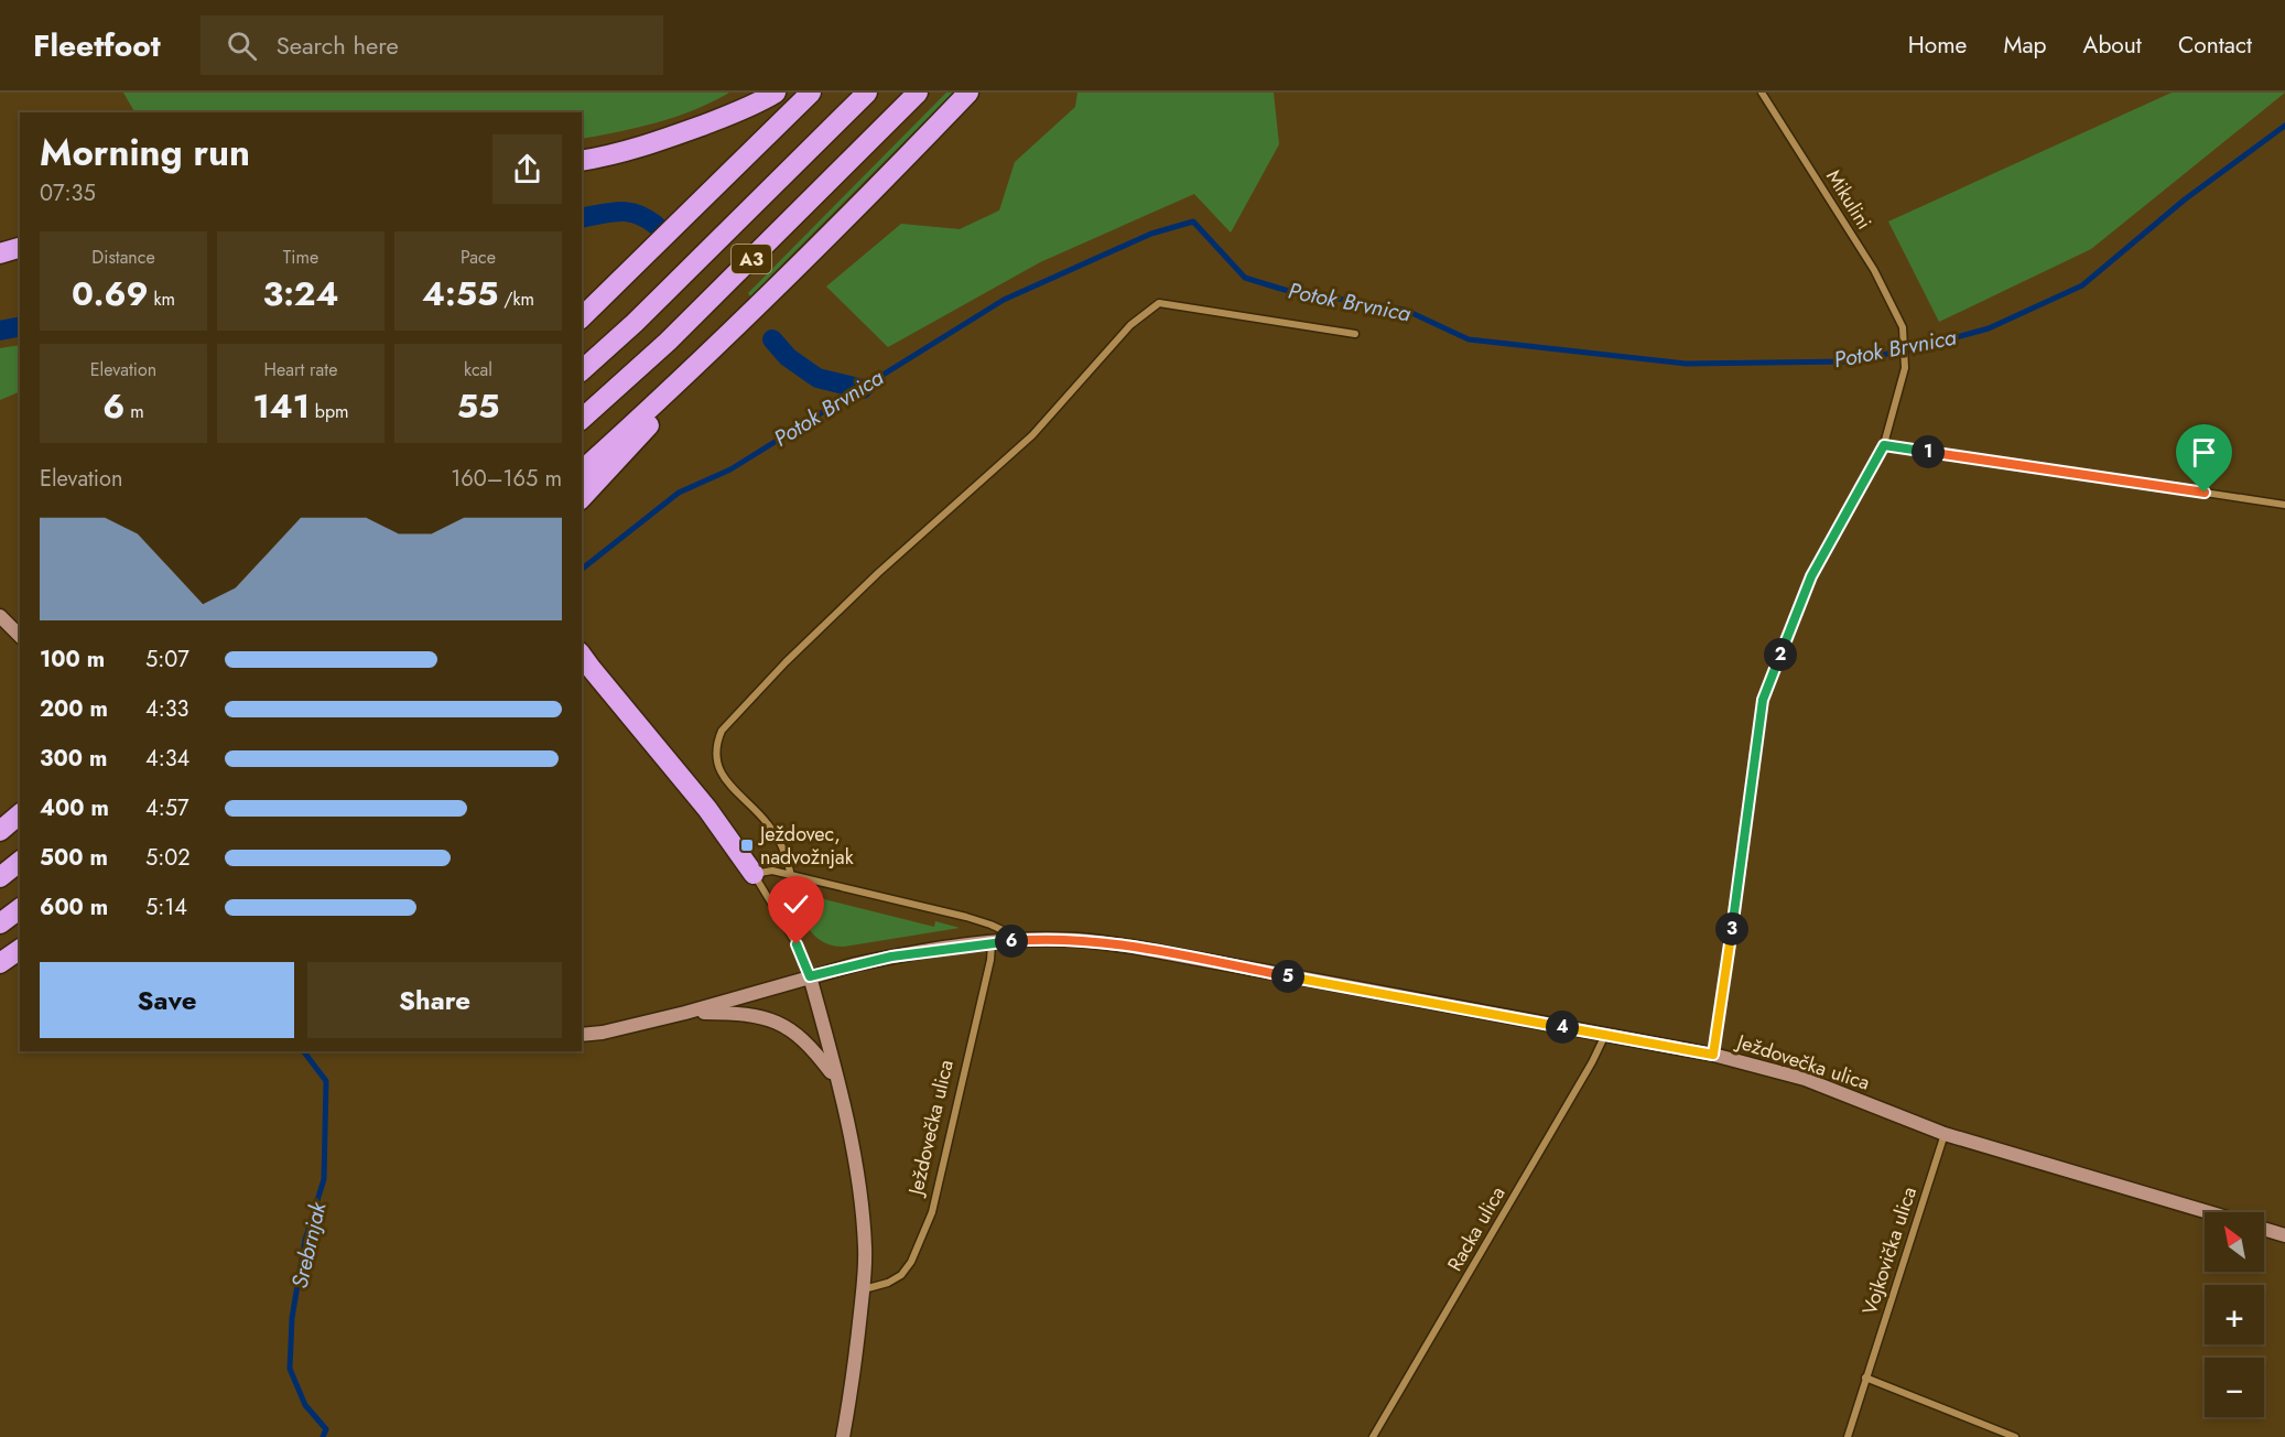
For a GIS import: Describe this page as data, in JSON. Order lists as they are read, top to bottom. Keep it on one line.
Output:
{"streets":{"highway":["A3"],"main road":["Ježdovečka ulica"],"street":["Mikulini","Racka ulica","Vojkovička ulica"]},"crossings":[["Ježdovečka ulica","Racka ulica"],["Ježdovečka ulica","Vojkovička ulica"]],"water":["Potok Brvnica","Srebrnjak"],"places":{"transit":["Ježdovec, nadvožnjak"]},"north":"top left","page":{"header":"Fleetfoot","search":"Search here","nav":["Home","Map","About","Contact"],"heading":["Morning run","07:35"],"stats":[["Distance","0.69 km"],["Time","3:24"],["Pace","4:55 /km"],["Elevation","6 m"],["Heart rate","141 bpm"],["kcal","55"]],"pins":["1","2","3","6","5","4"],"chart":["Elevation","160–165 m"],"list":[{"name":"100 m","note":"5:07"},{"name":"200 m","note":"4:33"},{"name":"300 m","note":"4:34"},{"name":"400 m","note":"4:57"},{"name":"500 m","note":"5:02"},{"name":"600 m","note":"5:14"}],"buttons":["Save","Share"],"map_buttons":["+","−"]}}
